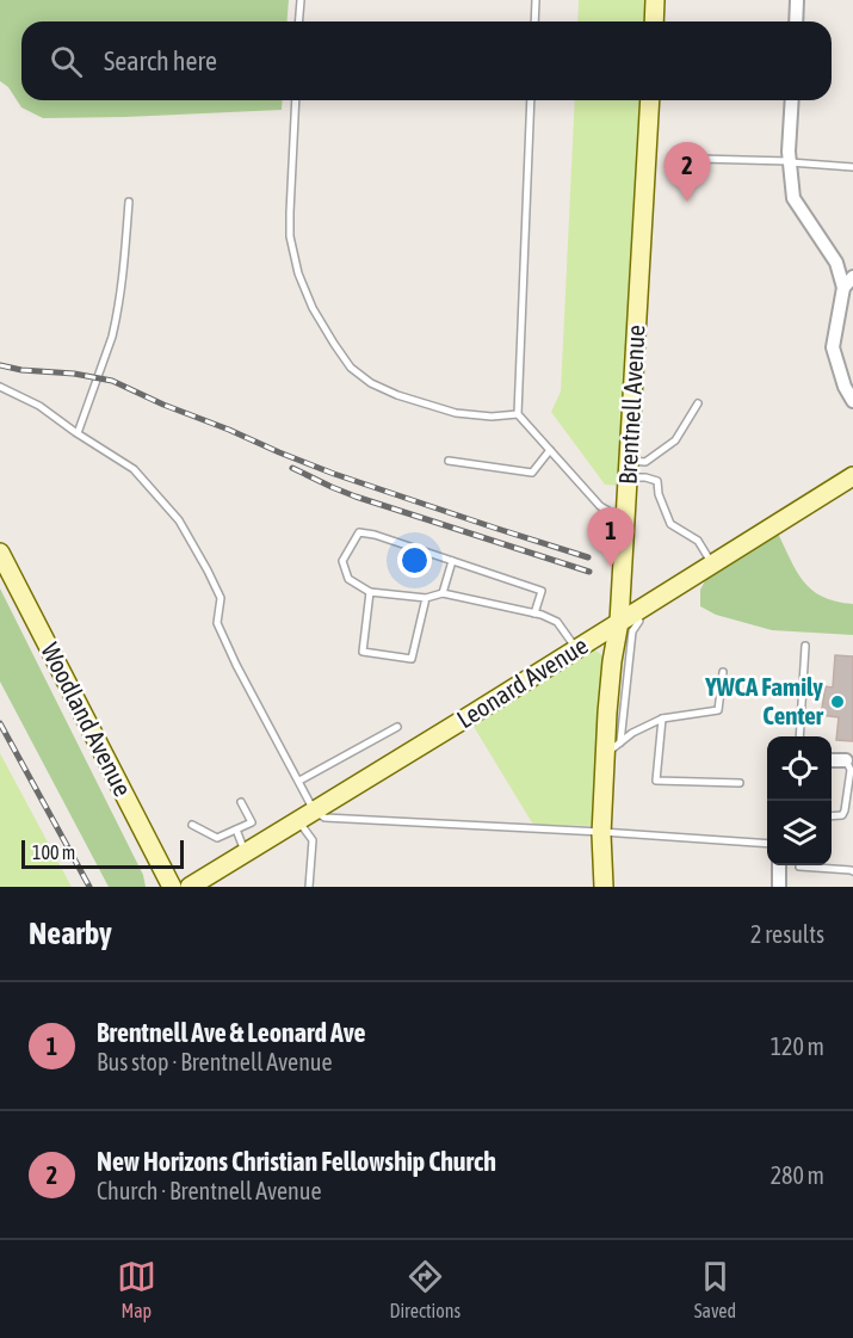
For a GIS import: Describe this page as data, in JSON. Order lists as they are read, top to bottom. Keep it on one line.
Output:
{"streets":{"street":["Brentnell Avenue","Leonard Avenue","Woodland Avenue"]},"crossings":[["Brentnell Avenue","Leonard Avenue"]],"places":["YWCA Family Center"],"scale_bar":"100 m","page":{"search":"Search here","pins":["2","1"],"scale":"100 m","heading":["Nearby","2 results"],"list":[{"mark":"1","name":"Brentnell Ave & Leonard Ave","note":"Bus stop · Brentnell Avenue","value":"120 m"},{"mark":"2","name":"New Horizons Christian Fellowship Church","note":"Church · Brentnell Avenue","value":"280 m"}],"nav":["Map","Directions","Saved"]}}
